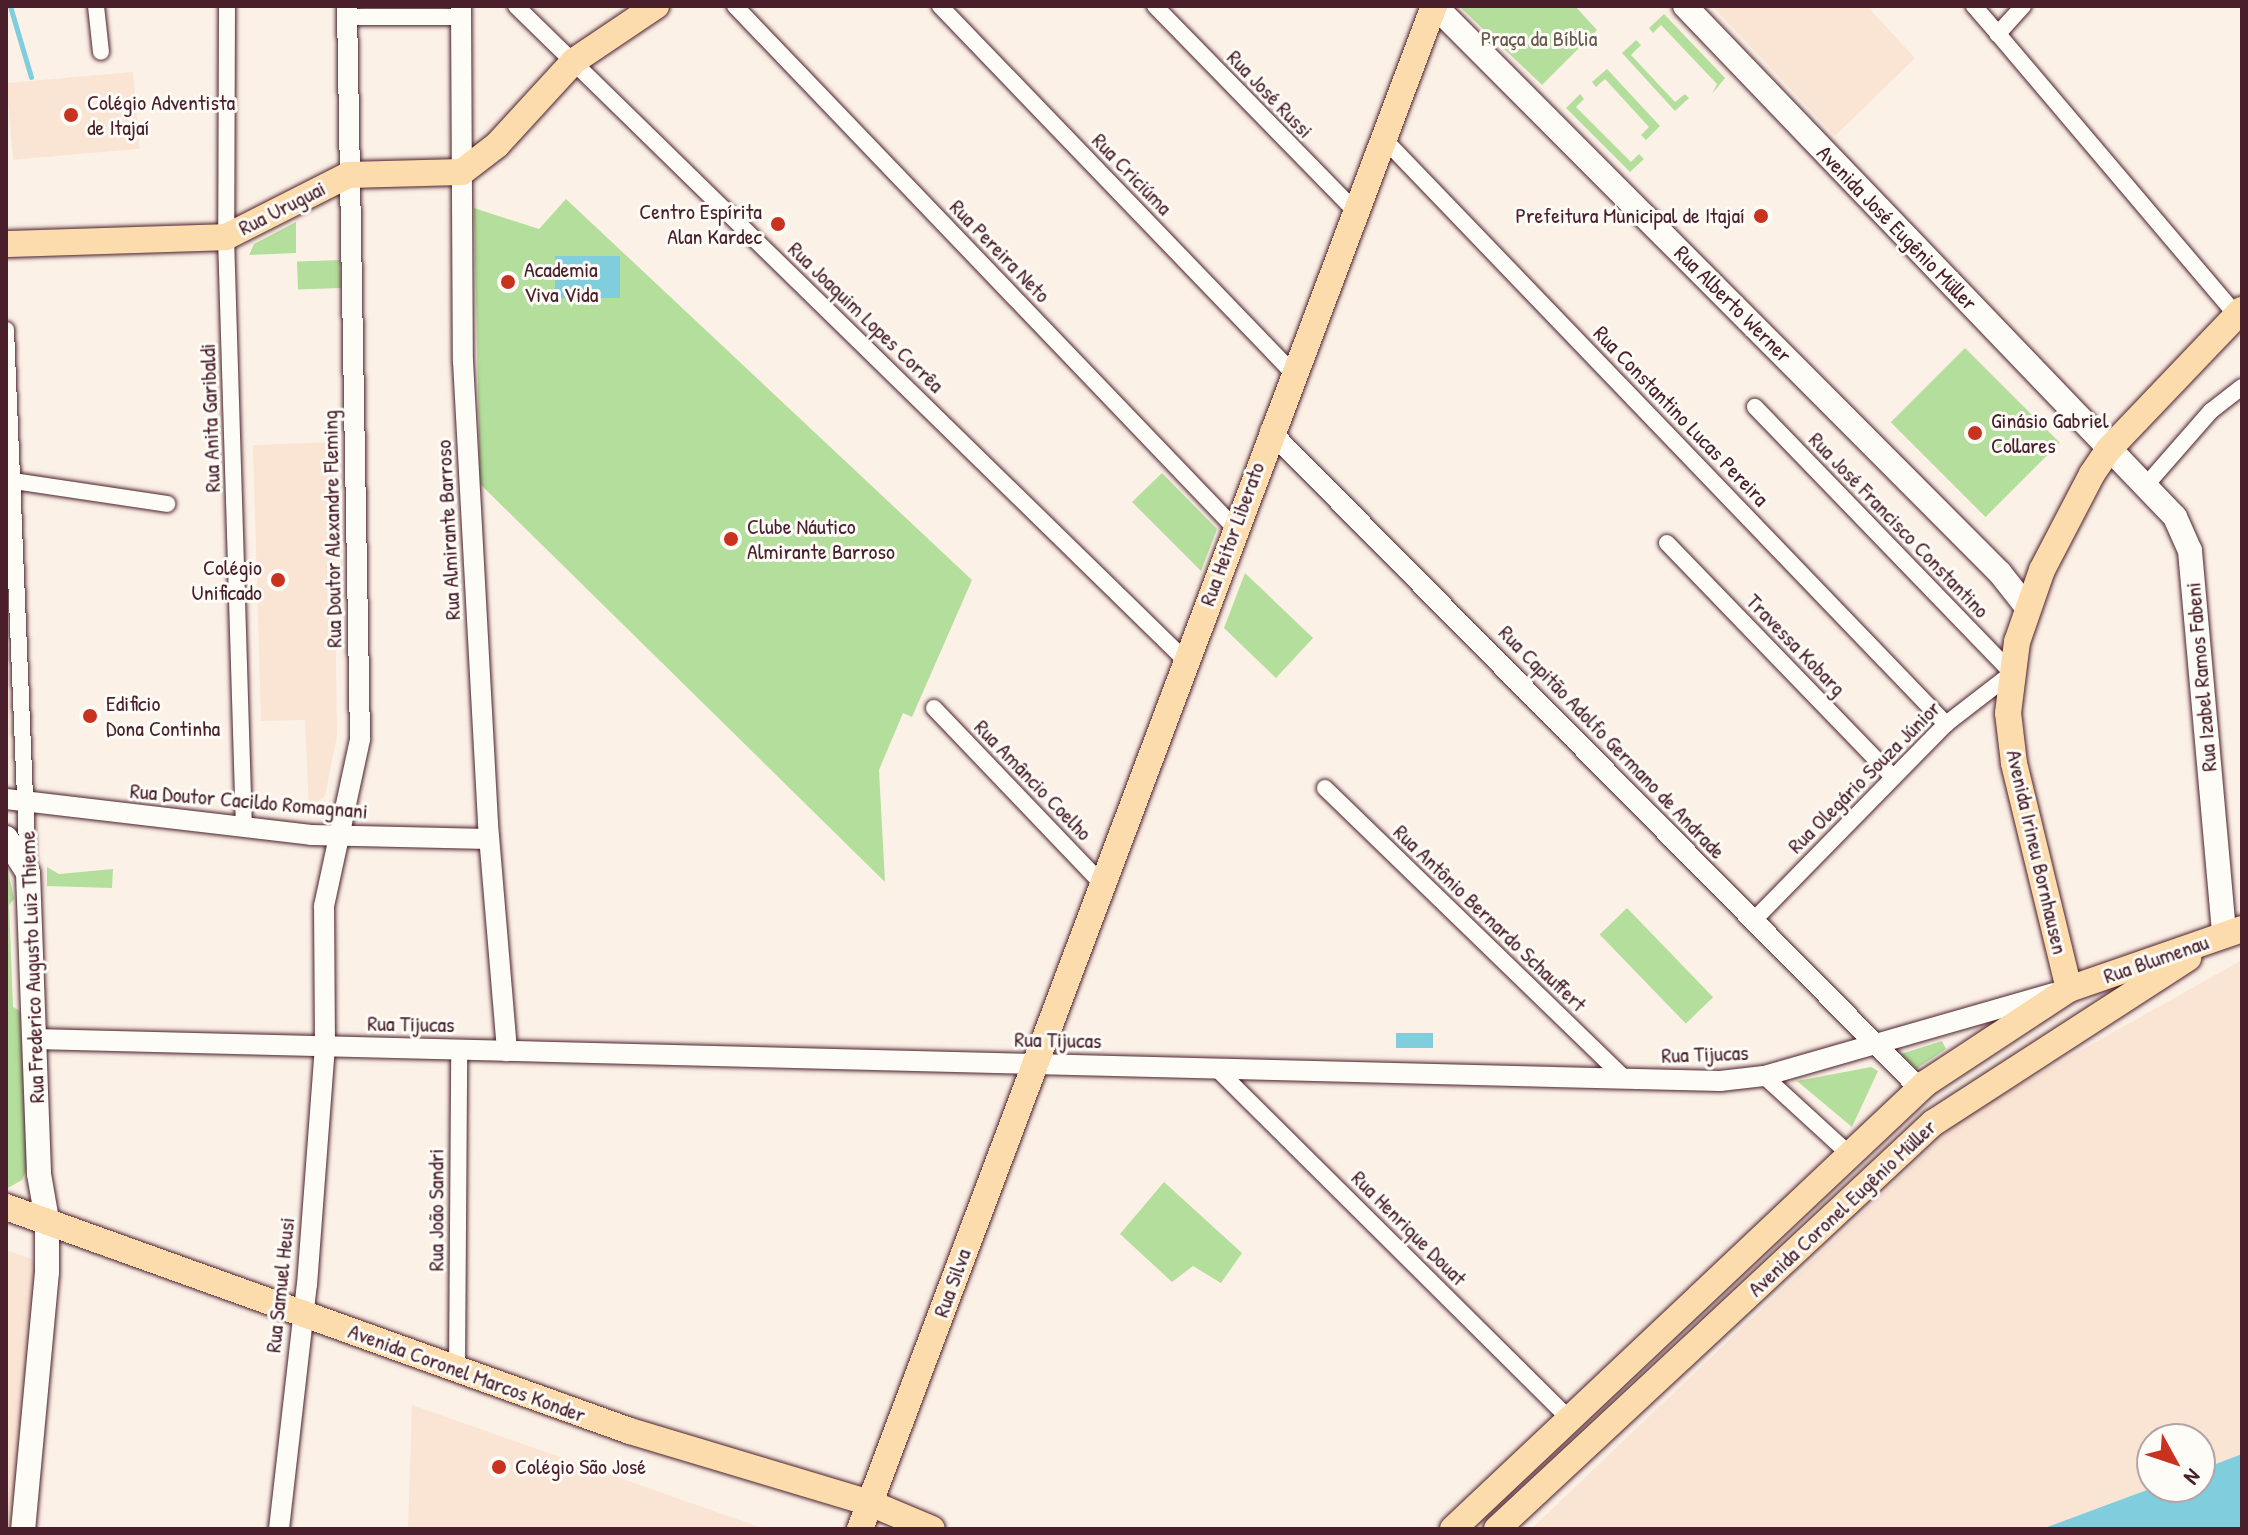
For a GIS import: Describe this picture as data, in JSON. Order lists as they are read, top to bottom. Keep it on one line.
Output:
{"streets":{"main road":["Rua Uruguai","Avenida José Eugênio Müller","Rua Alberto Werner","Rua Heitor Liberato","Rua Izabel Ramos Fabeni","Avenida Irineu Bornhausen","Rua Blumenau","Rua Frederico Augusto Luiz Thieme","Avenida Coronel Eugênio Müller","Rua Silva","Avenida Coronel Marcos Konder"],"street":["Rua José Russi","Rua Criciúma","Rua Pereira Neto","Rua Joaquim Lopes Corrêa","Rua Constantino Lucas Pereira","Rua Anita Garibaldi","Rua José Francisco Constantino","Rua Doutor Alexandre Fleming","Rua Almirante Barroso","Travessa Kobarg","Rua Capitão Adolfo Germano de Andrade","Rua Olegário Souza Júnior","Rua Amâncio Coelho","Rua Doutor Cacildo Romagnani","Rua Antônio Bernardo Schauffert","Rua Tijucas","Rua João Sandri","Rua Henrique Douat","Rua Samuel Heusi"]},"crossings":[["Rua José Russi","Rua Heitor Liberato"],["Rua Criciúma","Rua Heitor Liberato"],["Rua Uruguai","Rua Anita Garibaldi"],["Rua Uruguai","Rua Doutor Alexandre Fleming"],["Rua Uruguai","Rua Almirante Barroso"],["Avenida José Eugênio Müller","Rua Izabel Ramos Fabeni"],["Avenida José Eugênio Müller","Avenida Irineu Bornhausen"],["Rua Pereira Neto","Rua Heitor Liberato"],["Rua Alberto Werner","Rua Heitor Liberato"],["Rua Alberto Werner","Avenida Irineu Bornhausen"],["Rua Joaquim Lopes Corrêa","Rua Heitor Liberato"],["Rua Constantino Lucas Pereira","Rua Heitor Liberato"],["Rua Constantino Lucas Pereira","Rua Olegário Souza Júnior"],["Rua Anita Garibaldi","Rua Doutor Cacildo Romagnani"],["Rua José Francisco Constantino","Rua Olegário Souza Júnior"],["Rua José Francisco Constantino","Avenida Irineu Bornhausen"],["Rua Doutor Alexandre Fleming","Rua Doutor Cacildo Romagnani"],["Rua Doutor Alexandre Fleming","Rua Tijucas"],["Rua Doutor Alexandre Fleming","Rua Samuel Heusi"],["Rua Almirante Barroso","Rua Doutor Cacildo Romagnani"],["Rua Almirante Barroso","Rua Tijucas"],["Rua Heitor Liberato","Rua Capitão Adolfo Germano de Andrade"],["Rua Heitor Liberato","Rua Amâncio Coelho"],["Rua Heitor Liberato","Rua Tijucas"],["Rua Heitor Liberato","Rua Silva"],["Travessa Kobarg","Rua Olegário Souza Júnior"],["Rua Izabel Ramos Fabeni","Avenida Irineu Bornhausen"],["Rua Izabel Ramos Fabeni","Rua Blumenau"],["Rua Izabel Ramos Fabeni","Avenida Coronel Eugênio Müller"],["Rua Capitão Adolfo Germano de Andrade","Rua Olegário Souza Júnior"],["Rua Capitão Adolfo Germano de Andrade","Rua Tijucas"],["Rua Capitão Adolfo Germano de Andrade","Avenida Coronel Eugênio Müller"],["Rua Olegário Souza Júnior","Avenida Irineu Bornhausen"],["Rua Doutor Cacildo Romagnani","Rua Frederico Augusto Luiz Thieme"],["Avenida Irineu Bornhausen","Rua Blumenau"],["Avenida Irineu Bornhausen","Rua Tijucas"],["Avenida Irineu Bornhausen","Avenida Coronel Eugênio Müller"],["Rua Antônio Bernardo Schauffert","Rua Tijucas"],["Rua Blumenau","Rua Tijucas"],["Rua Blumenau","Avenida Coronel Eugênio Müller"],["Rua Frederico Augusto Luiz Thieme","Rua Tijucas"],["Rua Frederico Augusto Luiz Thieme","Avenida Coronel Marcos Konder"],["Rua Tijucas","Avenida Coronel Eugênio Müller"],["Rua Tijucas","Rua João Sandri"],["Rua Tijucas","Rua Henrique Douat"],["Rua Tijucas","Rua Silva"],["Rua Tijucas","Rua Samuel Heusi"],["Avenida Coronel Eugênio Müller","Rua Henrique Douat"],["Rua João Sandri","Avenida Coronel Marcos Konder"],["Rua Silva","Avenida Coronel Marcos Konder"],["Rua Samuel Heusi","Avenida Coronel Marcos Konder"]],"parks":["Praça da Bíblia"],"places":["Colégio Adventista de Itajaí","Prefeitura Municipal de Itajaí","Centro Espírita Alan Kardec","Academia Viva Vida","Ginásio Gabriel Collares","Clube Náutico Almirante Barroso","Colégio Unificado","Edificio Dona Continha","Colégio São José"],"north":"bottom right"}
